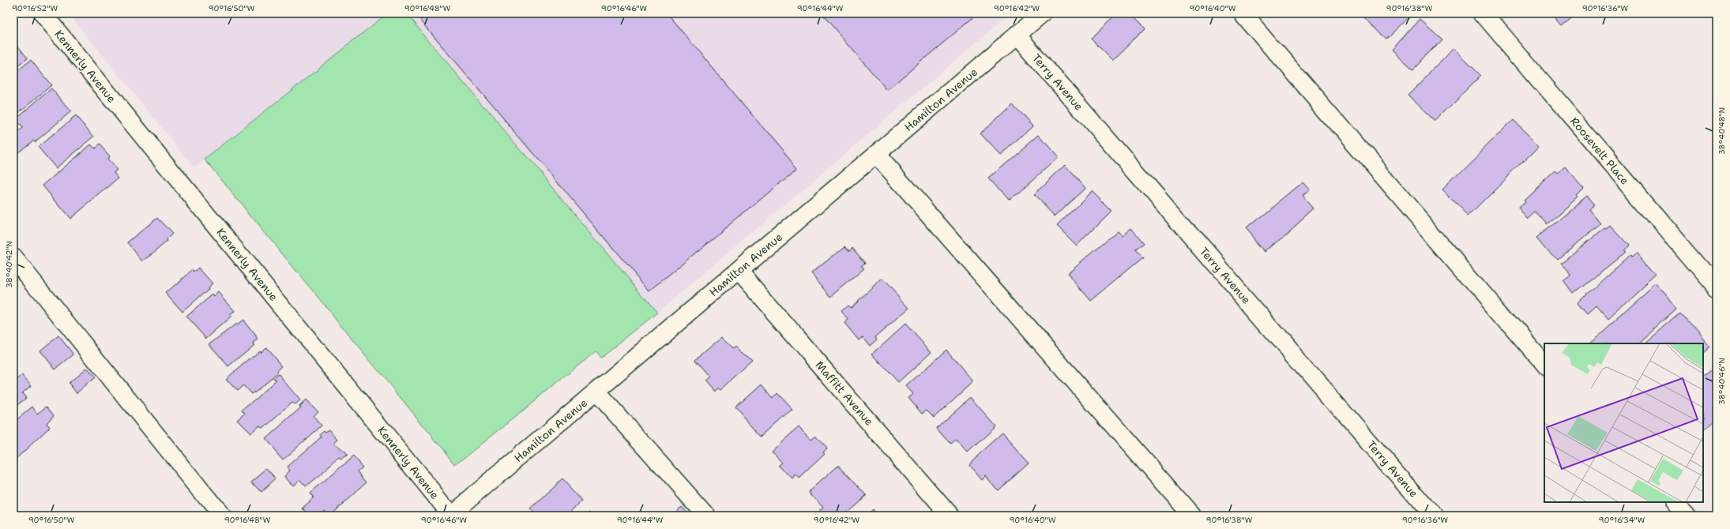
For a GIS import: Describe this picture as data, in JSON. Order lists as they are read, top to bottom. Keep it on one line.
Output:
{"streets":{"street":["Kennerly Avenue","Terry Avenue","Hamilton Avenue","Roosevelt Place","Maffitt Avenue"]},"crossings":[["Kennerly Avenue","Hamilton Avenue"],["Terry Avenue","Hamilton Avenue"],["Hamilton Avenue","Maffitt Avenue"]],"coordinates":["90°16'52\"W","90°16'50\"W","90°16'48\"W","90°16'46\"W","90°16'44\"W","90°16'42\"W","90°16'40\"W","90°16'38\"W","90°16'36\"W","38°40'48\"N","38°40'42\"N","38°40'46\"N","90°16'34\"W"]}
